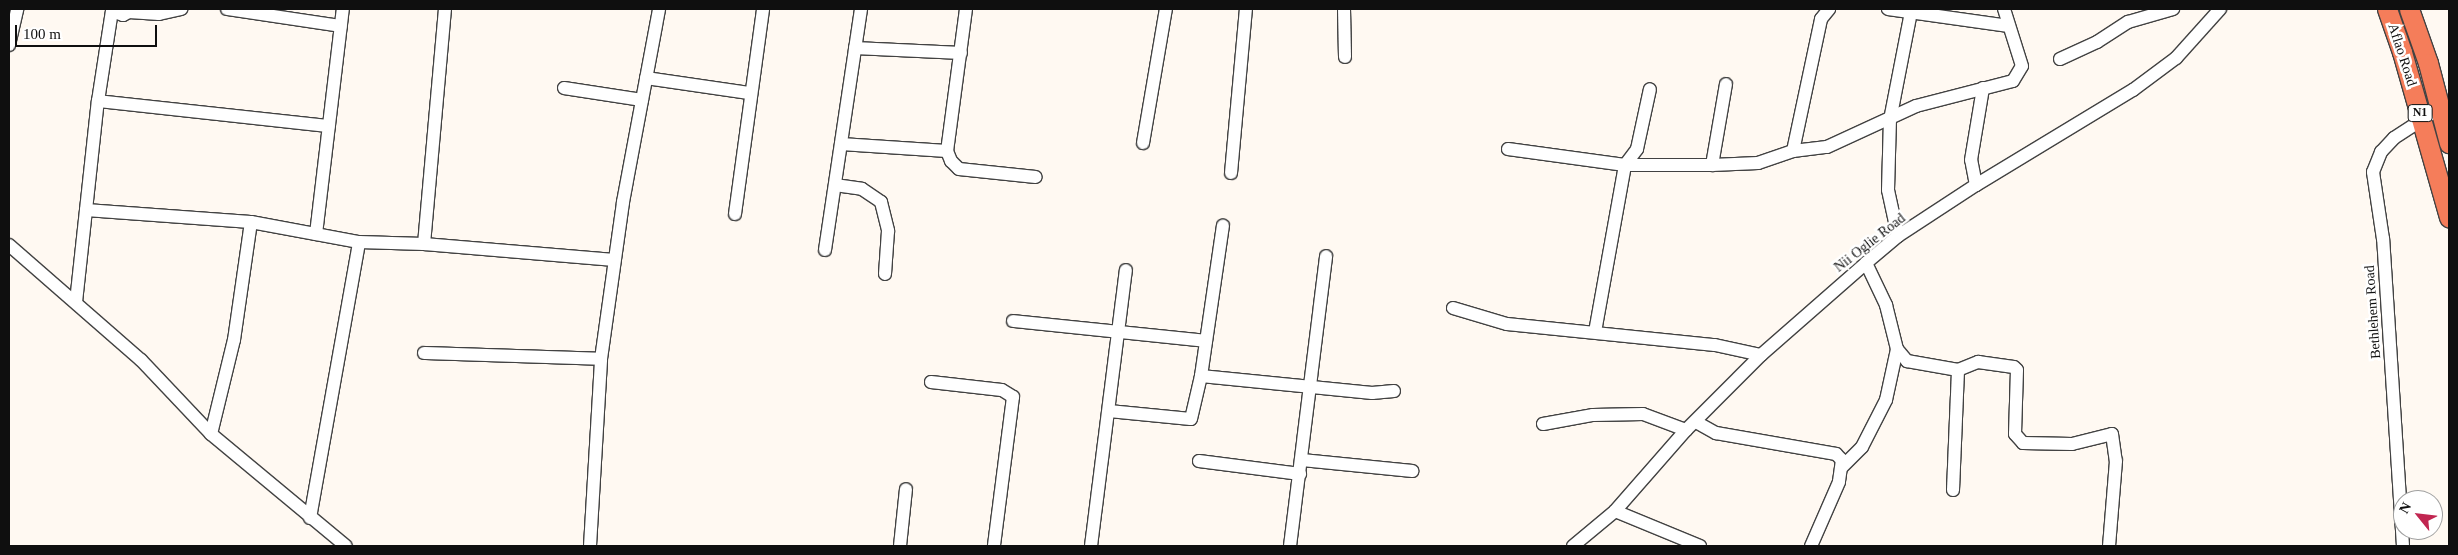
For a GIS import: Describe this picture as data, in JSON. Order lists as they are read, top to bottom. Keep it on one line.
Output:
{"streets":{"highway":["Aflao Road","N1"],"street":["Nii Oglie Road","Bethlehem Road"]},"crossings":[["Aflao Road","Bethlehem Road"]],"scale_bar":"100 m","north":"top left"}
